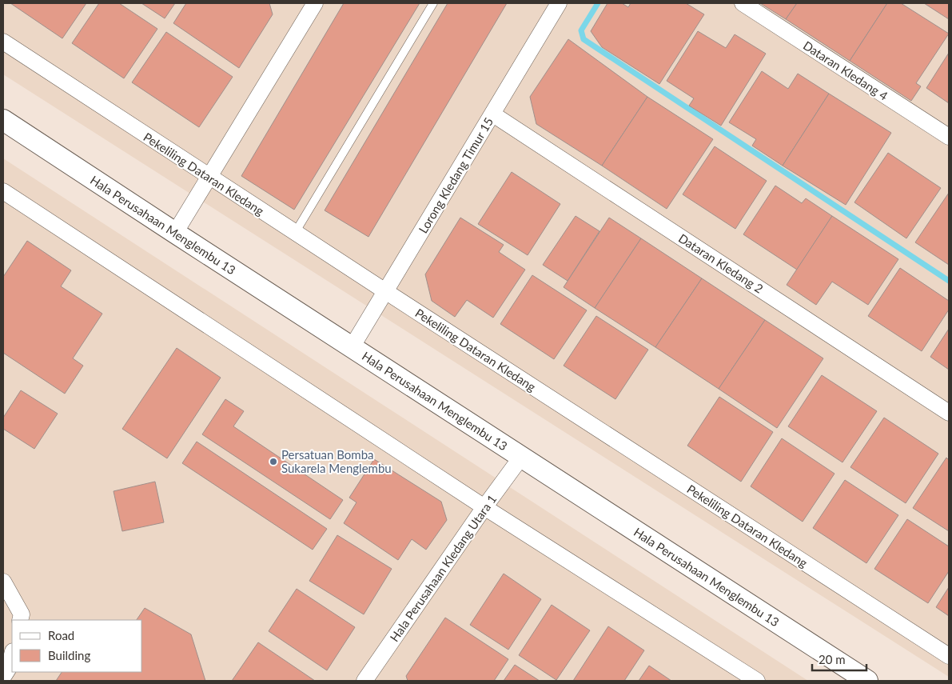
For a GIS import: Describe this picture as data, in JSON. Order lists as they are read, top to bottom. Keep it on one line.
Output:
{"streets":{"street":["Dataran Kledang 4","Pekeliling Dataran Kledang","Lorong Kledang Timur 15","Hala Perusahaan Menglembu 13","Dataran Kledang 2","Hala Perusahaan Kledang Utara 1"]},"crossings":[["Pekeliling Dataran Kledang","Lorong Kledang Timur 15"],["Lorong Kledang Timur 15","Hala Perusahaan Menglembu 13"],["Lorong Kledang Timur 15","Dataran Kledang 2"],["Hala Perusahaan Menglembu 13","Hala Perusahaan Kledang Utara 1"]],"places":["Persatuan Bomba Sukarela Menglembu"],"legend":["Road","Building"],"scale_bar":"20 m"}
